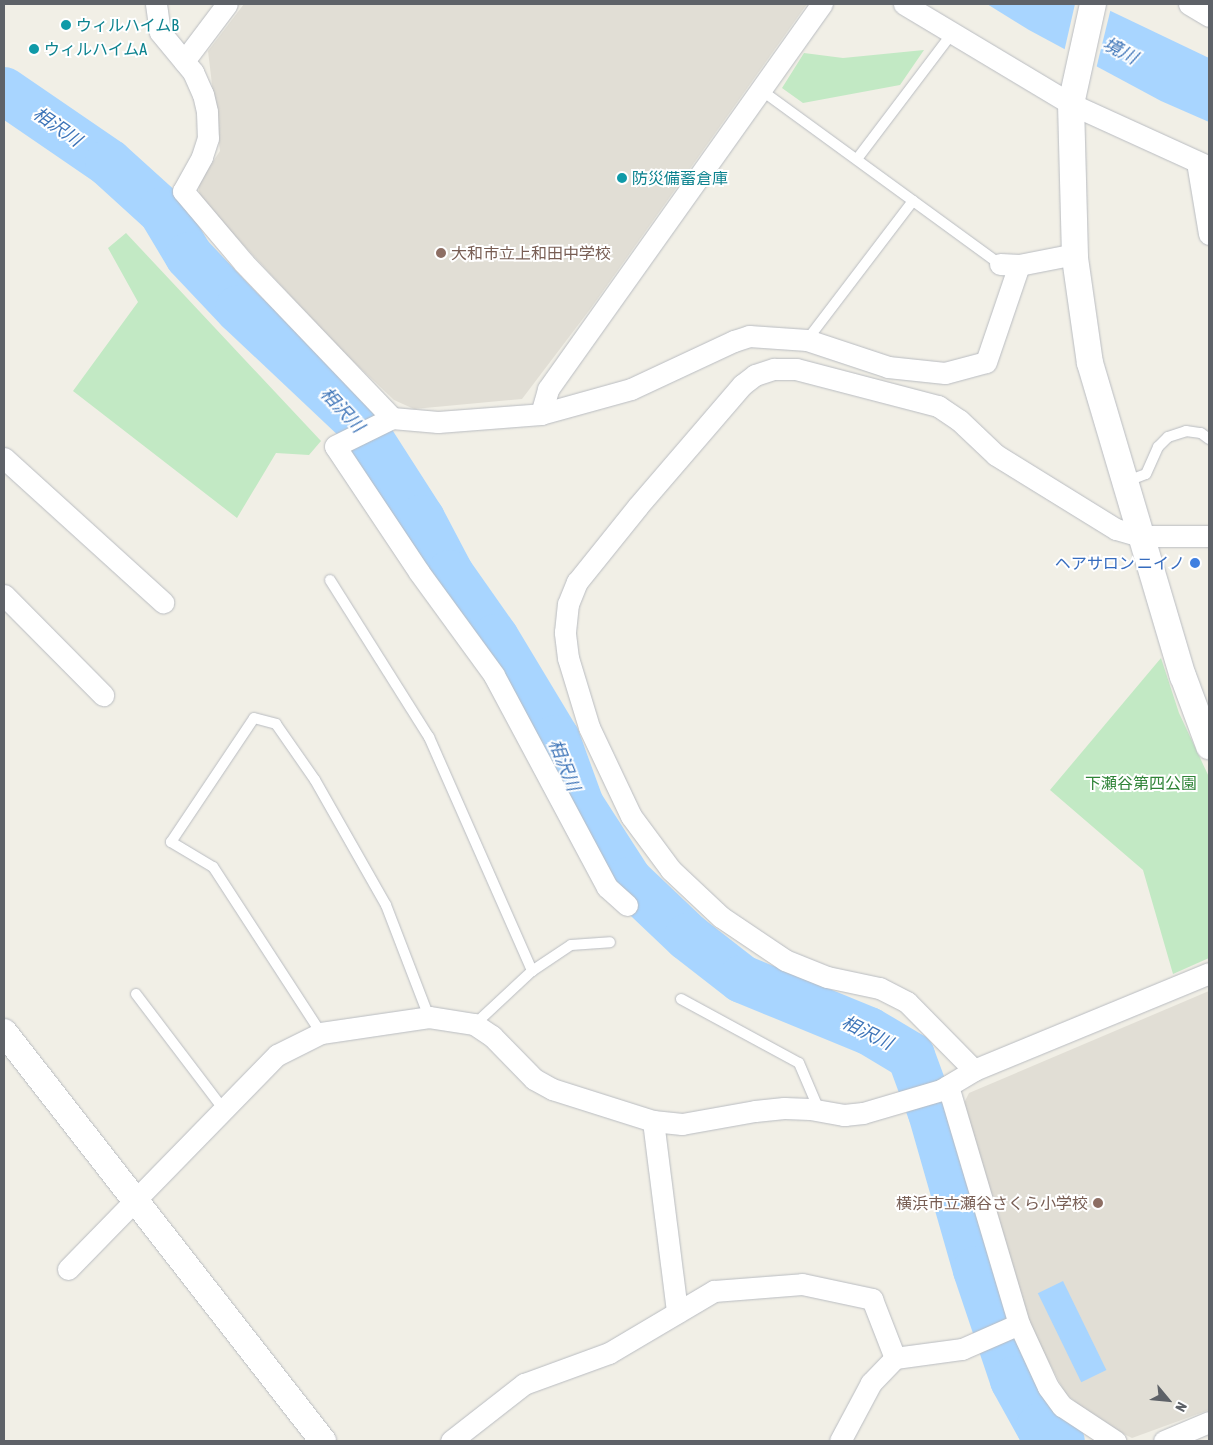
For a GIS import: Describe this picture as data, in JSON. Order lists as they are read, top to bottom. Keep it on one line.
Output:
{"water":["境川","相沢川"],"parks":["下瀬谷第四公園"],"places":["ウィルハイムB","ウィルハイムA","防災備蓄倉庫","大和市立上和田中学校","ヘアサロン ニイノ","横浜市立瀬谷さくら小学校"],"north":"bottom right"}
